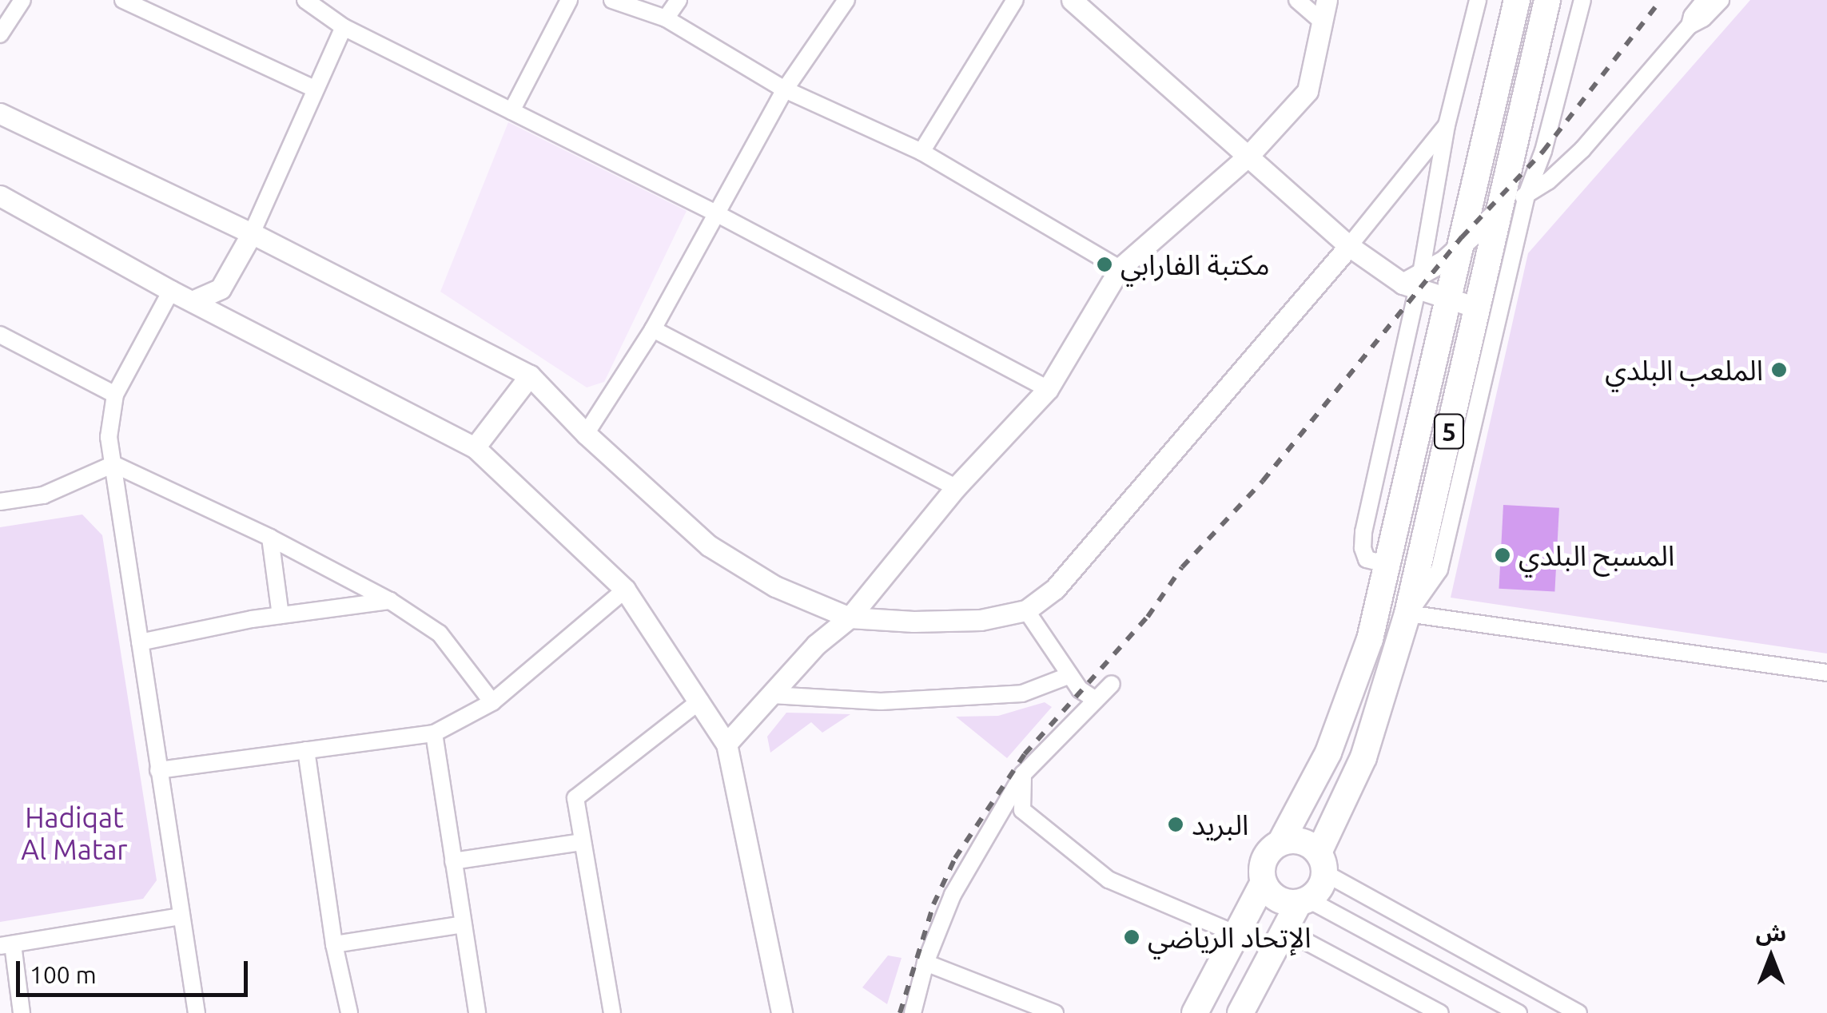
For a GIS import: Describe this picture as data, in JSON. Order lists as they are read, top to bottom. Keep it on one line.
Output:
{"streets":{"main road":["5"]},"parks":["Hadiqat Al Matar"],"places":["مكتبة الفارابي","الملعب البلدي","المسبح البلدي","البريد","الإتحاد الرياضي"],"scale_bar":"100 m","north":"top"}
